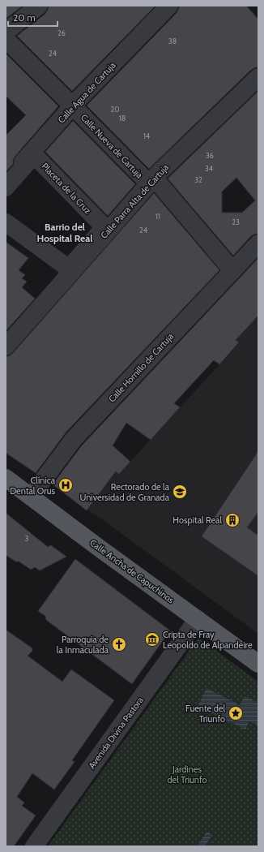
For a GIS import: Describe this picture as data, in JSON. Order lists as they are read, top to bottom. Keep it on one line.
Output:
{"streets":{"main road":["Calle Ancha de Capuchinos"],"street":["Calle Agua de Cartuja","Calle Nueva de Cartuja","Placeta de la Cruz","Calle Parra Alta de Cartuja","Calle Hornillo de Cartuja","Avenida Divina Pastora"]},"crossings":[["Calle Agua de Cartuja","Calle Nueva de Cartuja"],["Calle Nueva de Cartuja","Calle Parra Alta de Cartuja"],["Calle Nueva de Cartuja","Calle Hornillo de Cartuja"],["Calle Hornillo de Cartuja","Calle Ancha de Capuchinos"],["Calle Ancha de Capuchinos","Avenida Divina Pastora"]],"districts":["Barrio del Hospital Real"],"parks":["Jardines del Triunfo"],"places":{"hospital":["Clínica Dental Orus"],"school or university":["Rectorado de la Universidad de Granada"],"building":["Hospital Real"],"museum":["Cripta de Fray Leopoldo de Alpandeire"],"church":["Parroquia de la Inmaculada"],"place":["Fuente del Triunfo"]},"house_numbers":["26","38","24","20","18","14","36","34","32","11","23","24","3"],"scale_bar":"20 m"}
